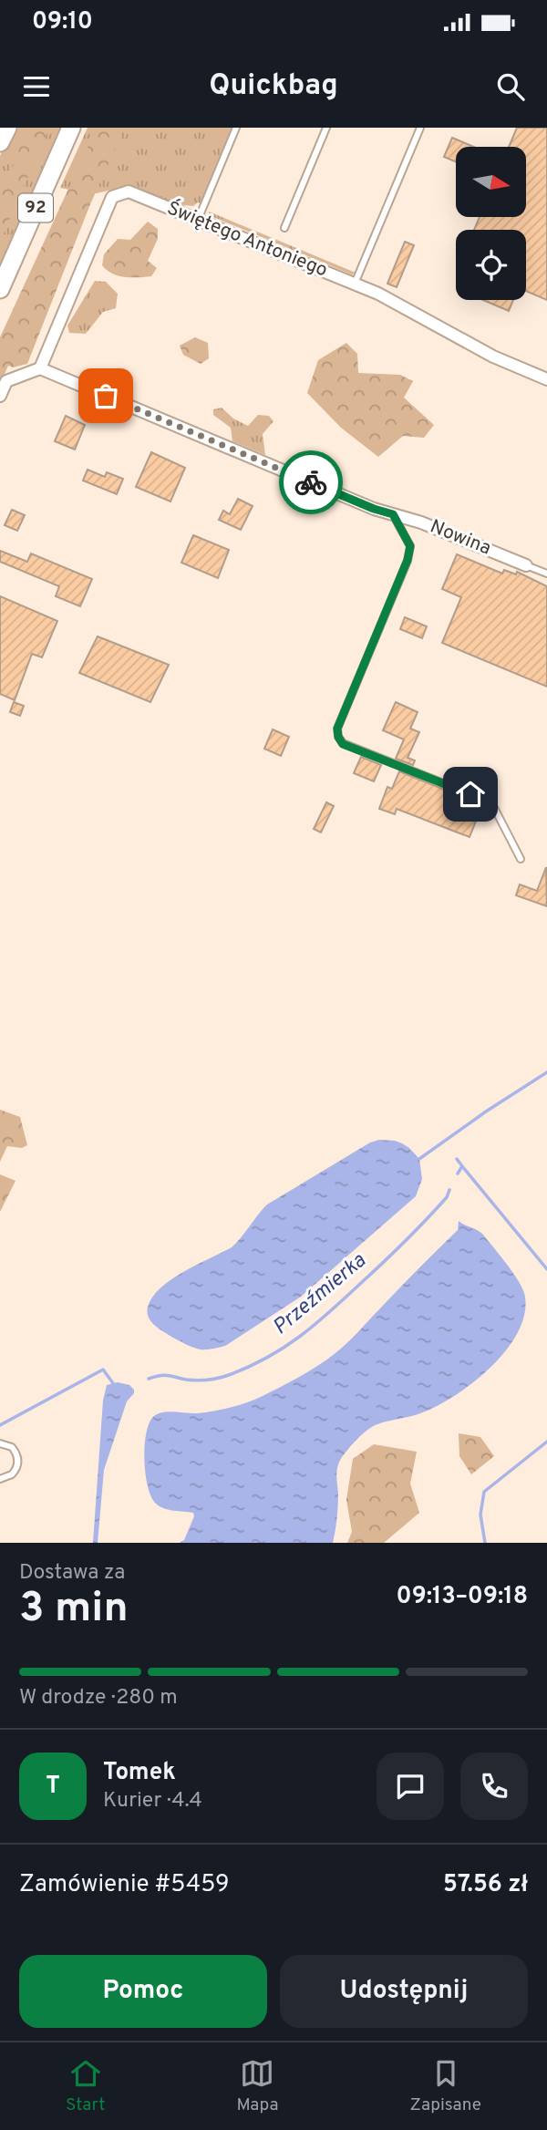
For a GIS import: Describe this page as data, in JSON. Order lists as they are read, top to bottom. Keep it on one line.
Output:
{"streets":{"main road":["92"],"street":["Świętego Antoniego","Nowina"]},"crossings":[["Świętego Antoniego","Nowina"]],"water":["Przeźmierka"],"north":"right","page":{"status":"09:10","header":"Quickbag","heading":["3 min","Dostawa za","09:13–09:18"],"panel":["Tomek","Kurier · 4.4","Zamówienie #5459","57.56 zł"],"bar":"W drodze · 280 m","round":"T","buttons":["Pomoc","Udostępnij"],"tabs":["Start","Mapa","Zapisane"]}}
